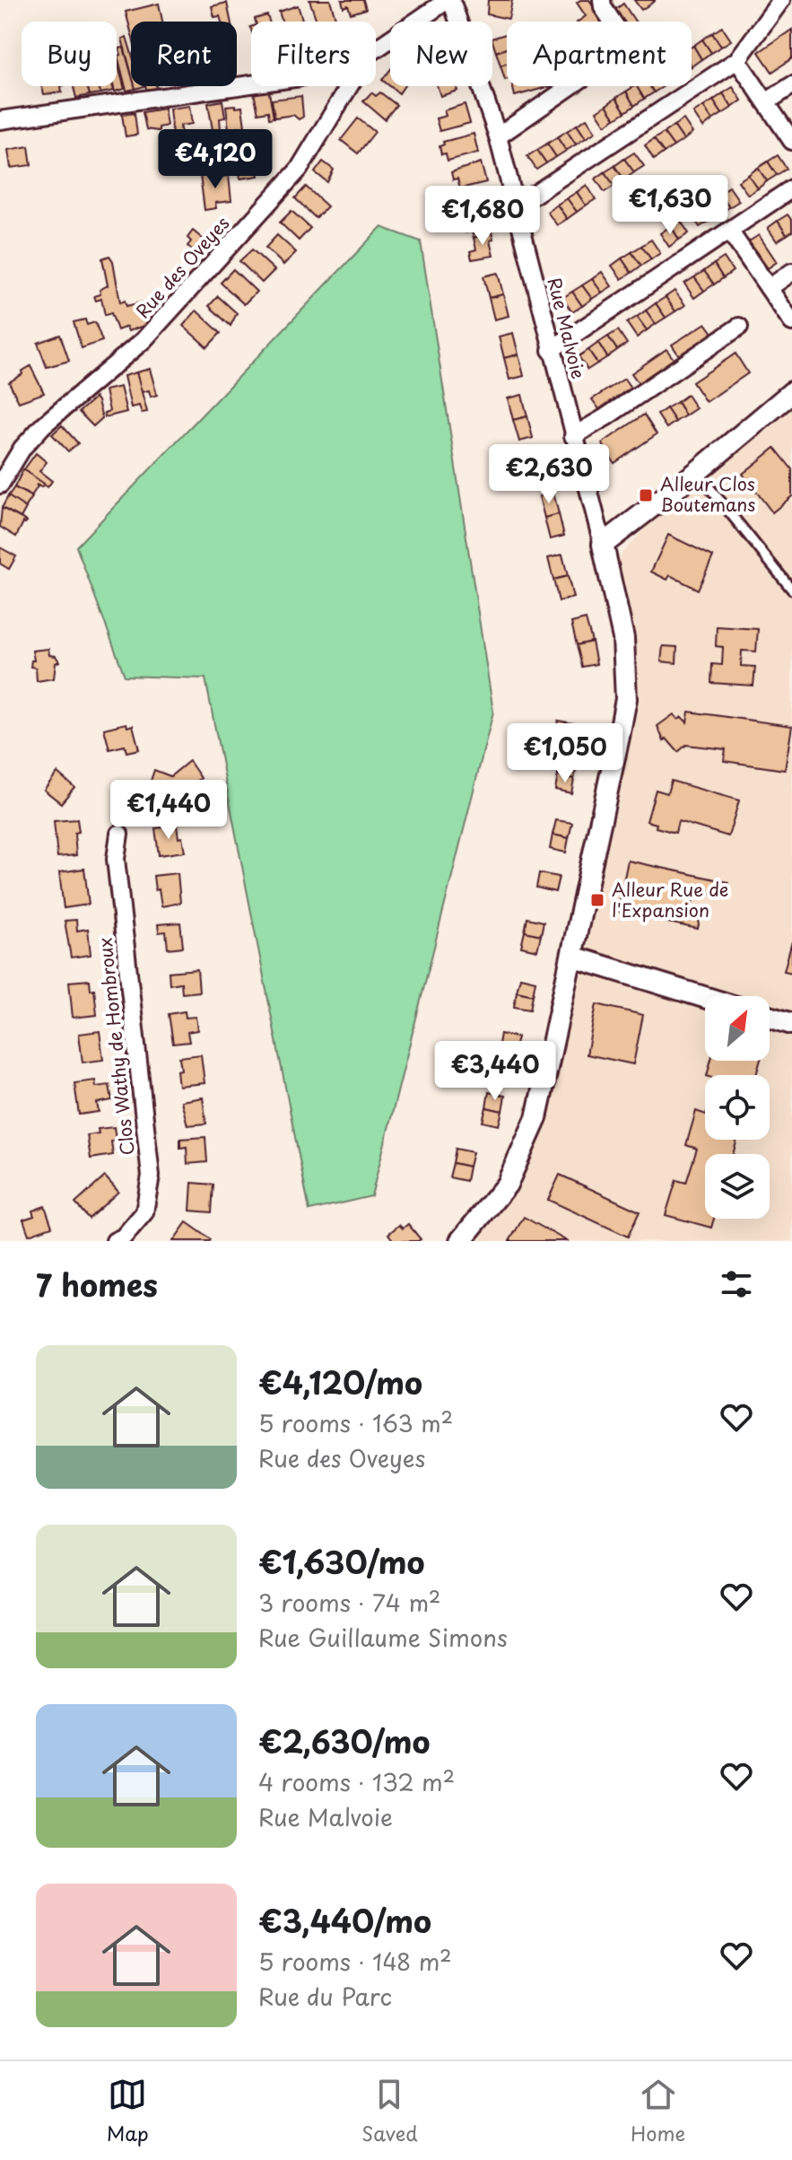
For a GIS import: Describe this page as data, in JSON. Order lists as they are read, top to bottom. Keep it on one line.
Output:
{"streets":{"street":["Rue des Oveyes","Rue Malvoie","Clos Wathy de Hombroux"]},"places":{"transit":["Alleur Clos Boutemans","Alleur Rue de l'Expansion"]},"north":"top right","page":{"chip":["Buy","Rent","Filters","New","Apartment"],"price":["€4,120","€1,630","€1,680","€2,630","€1,050","€1,440","€3,440"],"heading":"7 homes","list":[{"name":"€4,120/mo","note":"5 rooms · 163 m² · Rue des Oveyes"},{"name":"€1,630/mo","note":"3 rooms · 74 m² · Rue Guillaume Simons"},{"name":"€2,630/mo","note":"4 rooms · 132 m² · Rue Malvoie"},{"name":"€3,440/mo","note":"5 rooms · 148 m² · Rue du Parc"}],"tabs":["Map","Saved","Home"]}}
